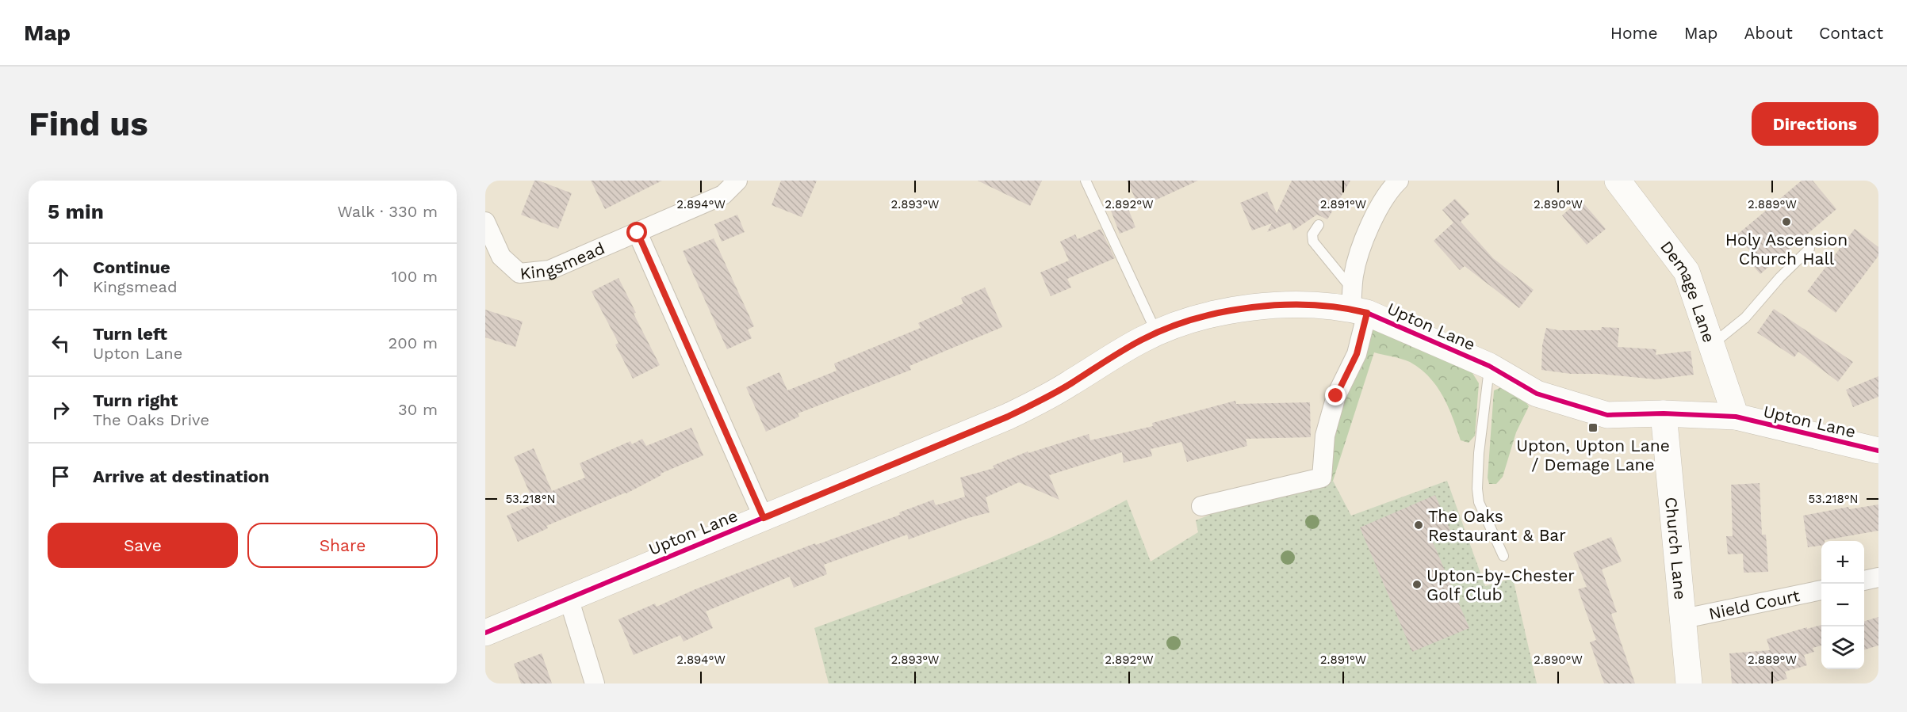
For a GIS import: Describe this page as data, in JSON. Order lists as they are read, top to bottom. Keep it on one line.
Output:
{"streets":{"street":["Kingsmead","Demage Lane","Upton Lane","Church Lane","Nield Court"]},"crossings":[["Demage Lane","Upton Lane"],["Upton Lane","Church Lane"],["Church Lane","Nield Court"]],"places":{"other":["Holy Ascension Church Hall","The Oaks Restaurant & Bar","Upton-by-Chester Golf Club"],"transit":["Upton, Upton Lane / Demage Lane"]},"page":{"header":"Map","nav":["Home","Map","About","Contact"],"buttons":["Directions",["Save","Share"]],"title":"Find us","heading":["5 min","Walk · 330 m"],"list":[["Continue","Kingsmead","100 m"],["Turn left","Upton Lane","200 m"],["Turn right","The Oaks Drive","30 m"],"Arrive at destination"],"map_buttons":["+","−"]},"coordinates":["2.894°W","2.893°W","2.892°W","2.891°W","2.890°W","2.889°W","53.218°N"]}
